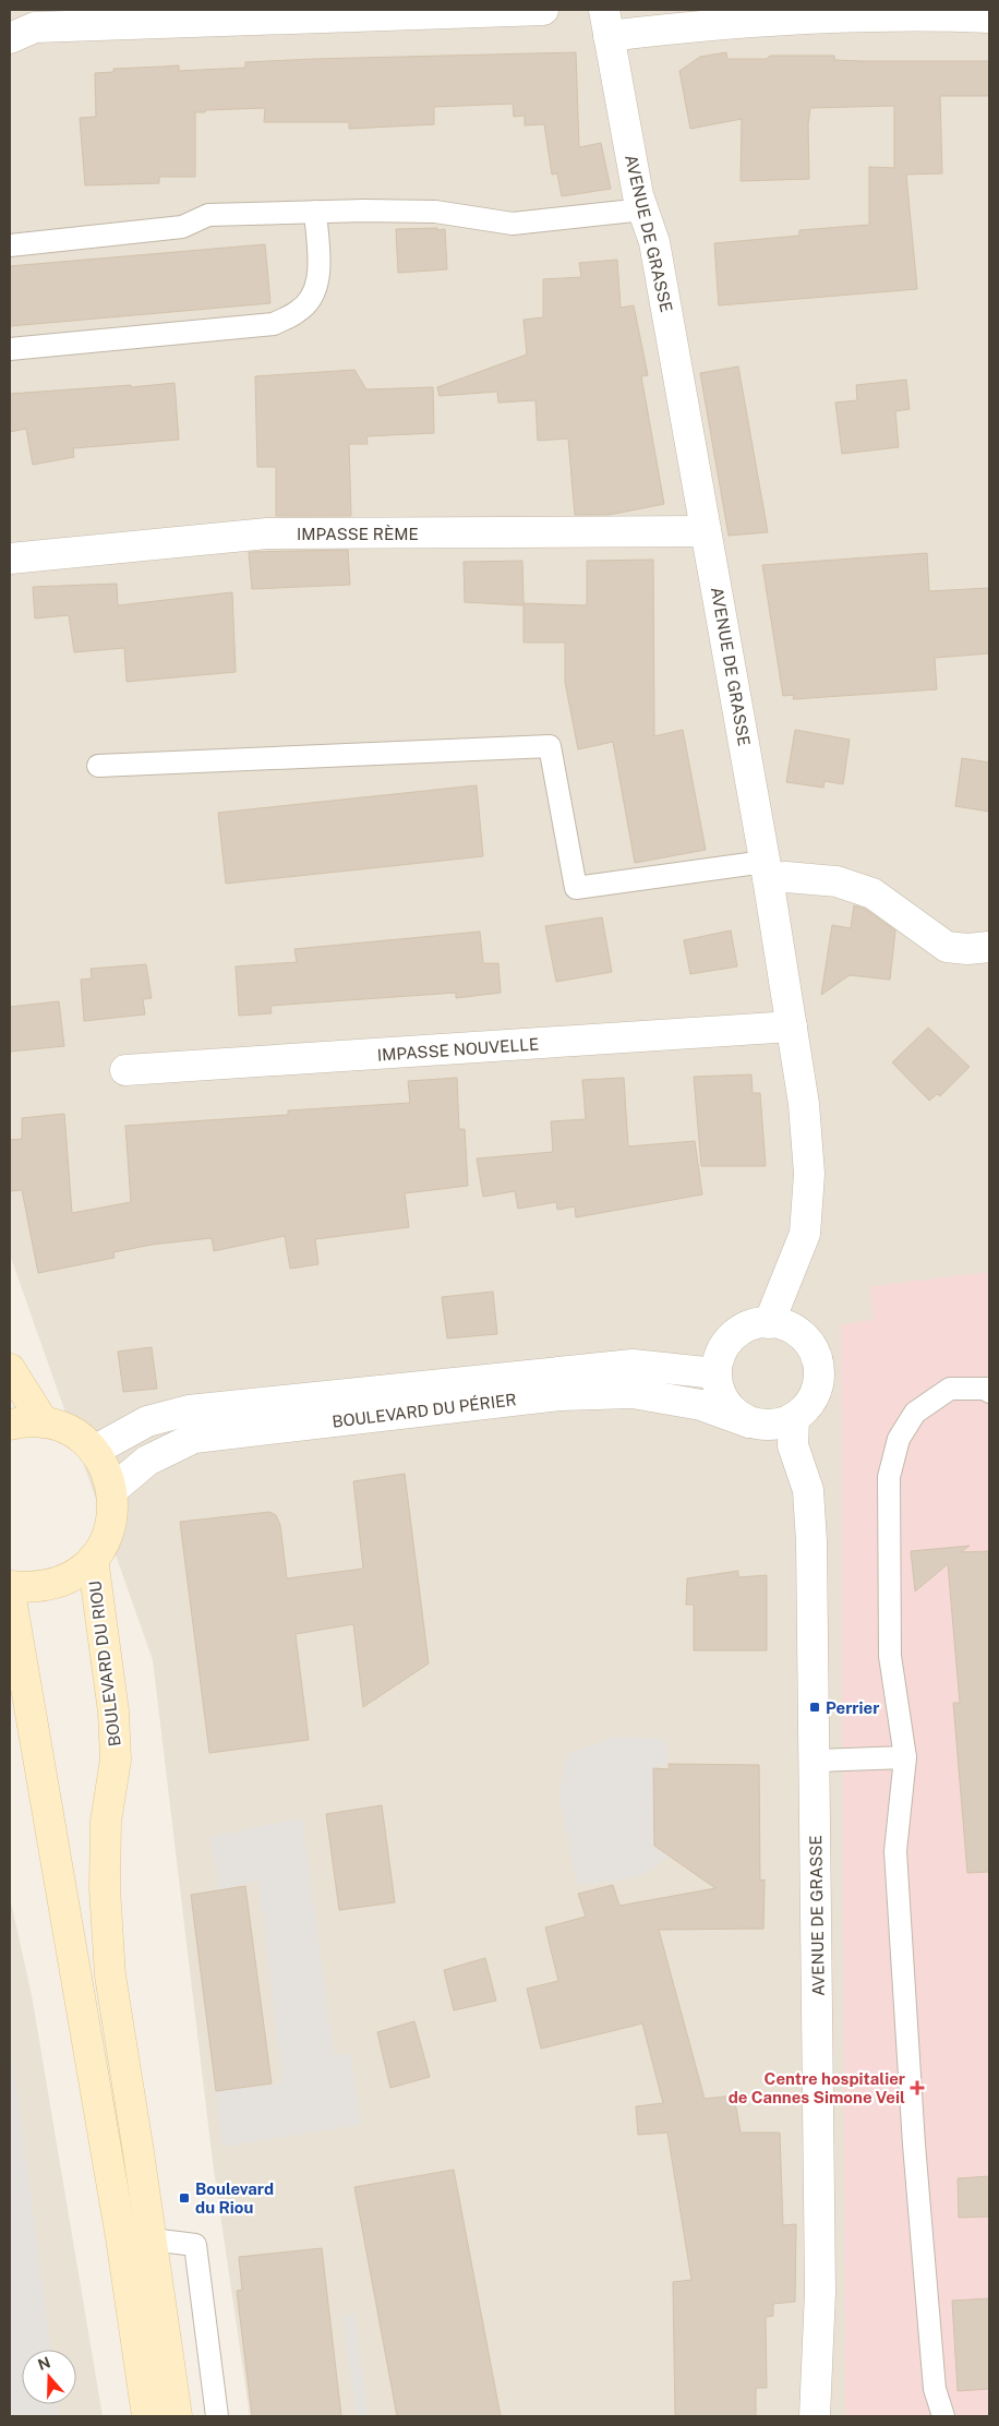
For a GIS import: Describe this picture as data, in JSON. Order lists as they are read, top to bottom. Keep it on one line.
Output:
{"streets":{"main road":["BOULEVARD DU RIOU"],"street":["AVENUE DE GRASSE","IMPASSE RÈME","IMPASSE NOUVELLE","BOULEVARD DU PÉRIER"]},"crossings":[["AVENUE DE GRASSE","IMPASSE RÈME"],["AVENUE DE GRASSE","IMPASSE NOUVELLE"],["AVENUE DE GRASSE","BOULEVARD DU PÉRIER"]],"places":{"transit":["Perrier","Boulevard du Riou"],"health":["Centre hospitalier de Cannes Simone Veil"]},"north":"top"}
